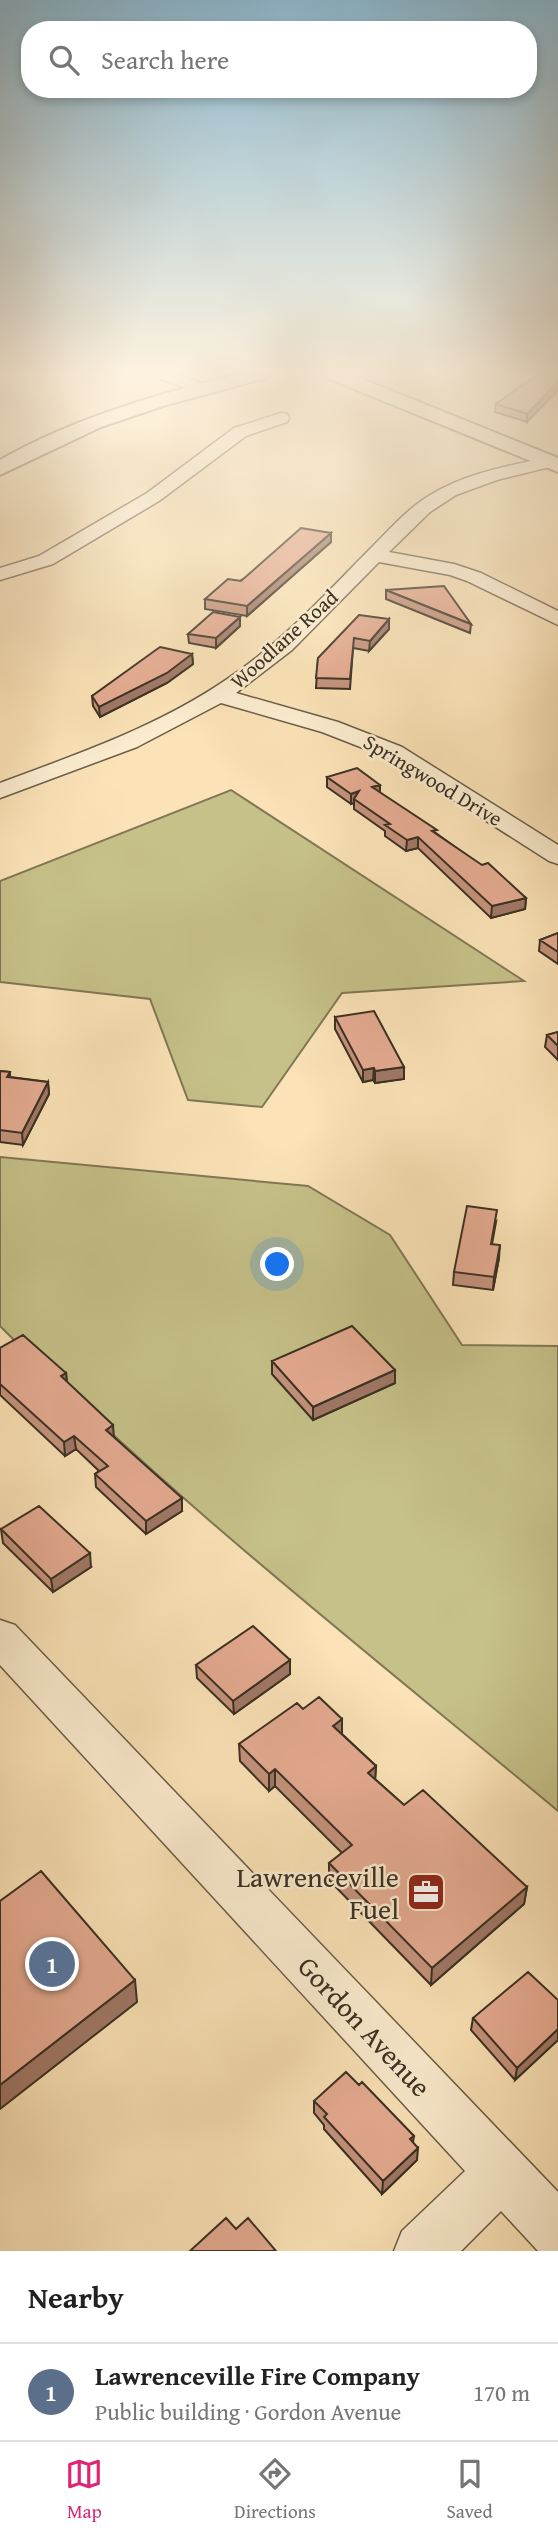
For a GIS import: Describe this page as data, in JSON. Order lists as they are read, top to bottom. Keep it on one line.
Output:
{"streets":{"street":["Woodlane Road","Springwood Drive","Gordon Avenue"]},"crossings":[["Woodlane Road","Springwood Drive"]],"places":{"office":["Lawrenceville Fuel"]},"page":{"search":"Search here","pins":"1","heading":"Nearby","list":[{"mark":"1","name":"Lawrenceville Fire Company","note":"Public building · Gordon Avenue","value":"170 m"}],"nav":["Map","Directions","Saved"]}}
